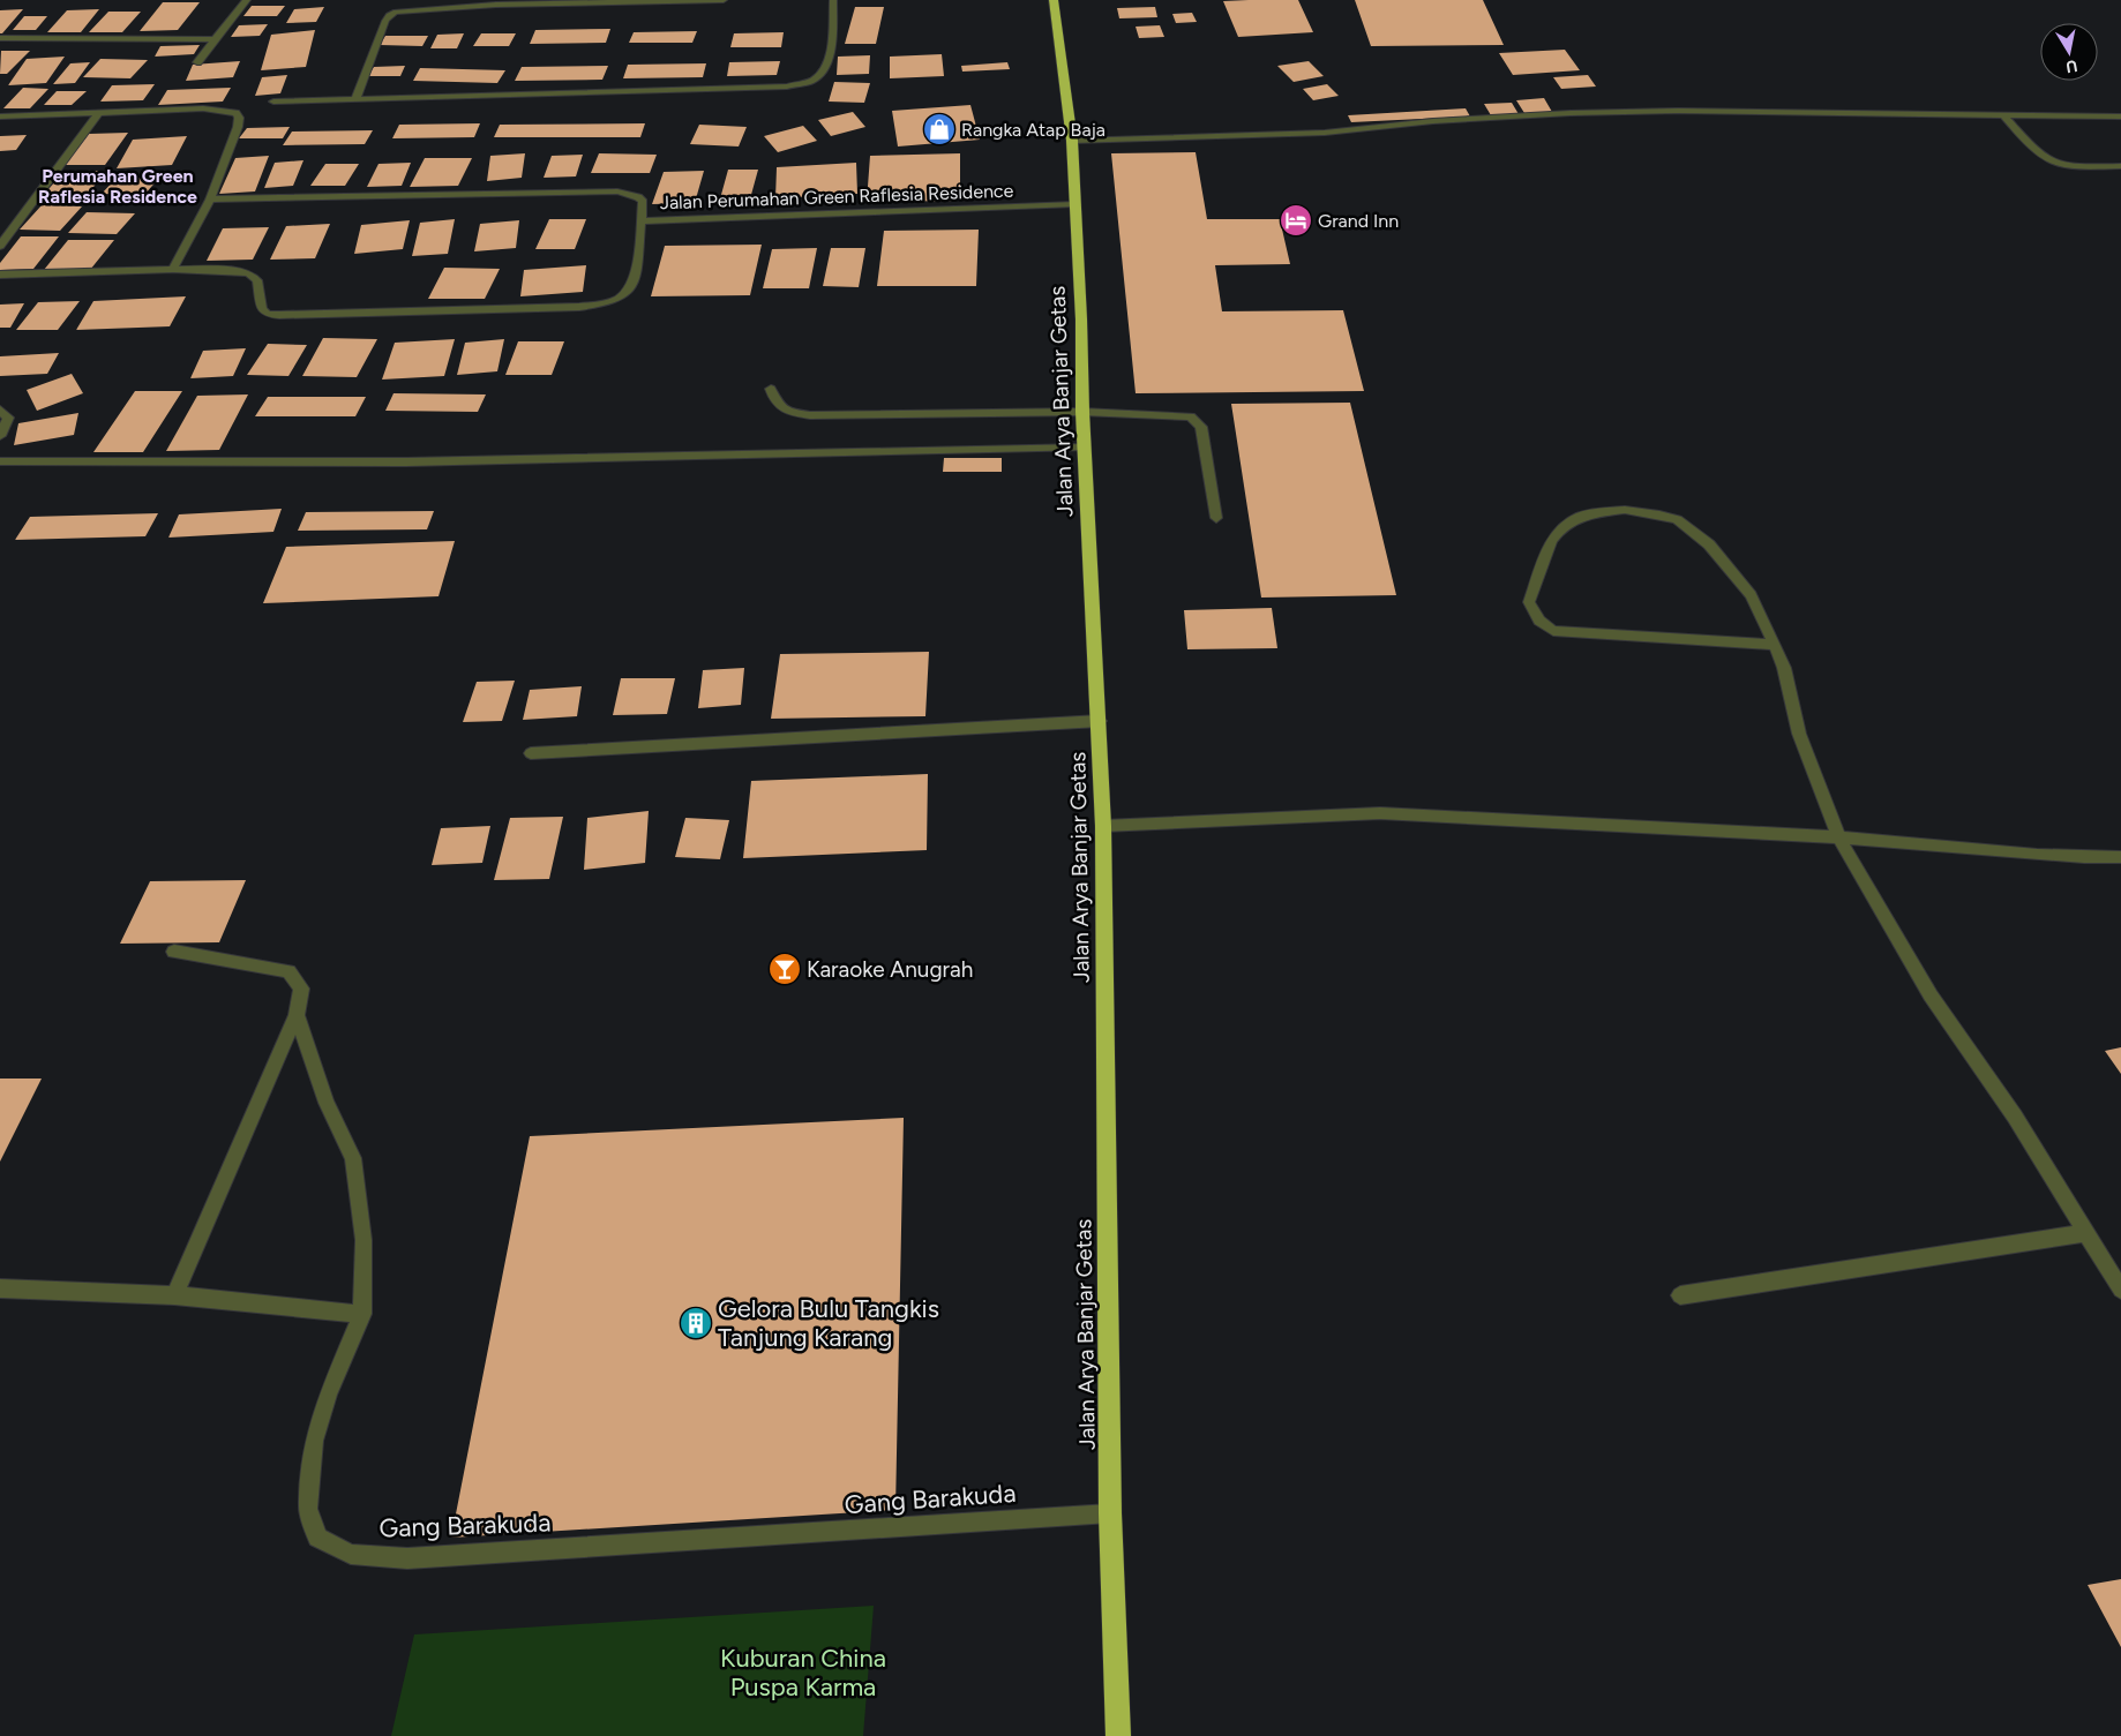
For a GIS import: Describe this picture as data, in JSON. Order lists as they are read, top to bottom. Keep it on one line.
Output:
{"streets":{"highway":["Jalan Arya Banjar Getas"],"street":["Jalan Perumahan Green Raflesia Residence","Gang Barakuda"]},"crossings":[["Jalan Perumahan Green Raflesia Residence","Jalan Arya Banjar Getas"],["Jalan Arya Banjar Getas","Gang Barakuda"]],"districts":["Perumahan Green Raflesia Residence"],"parks":["Kuburan China Puspa Karma"],"places":{"shop":["Rangka Atap Baja"],"hotel":["Grand Inn"],"bar":["Karaoke Anugrah"],"building":["Gelora Bulu Tangkis Tanjung Karang"]},"north":"bottom"}
